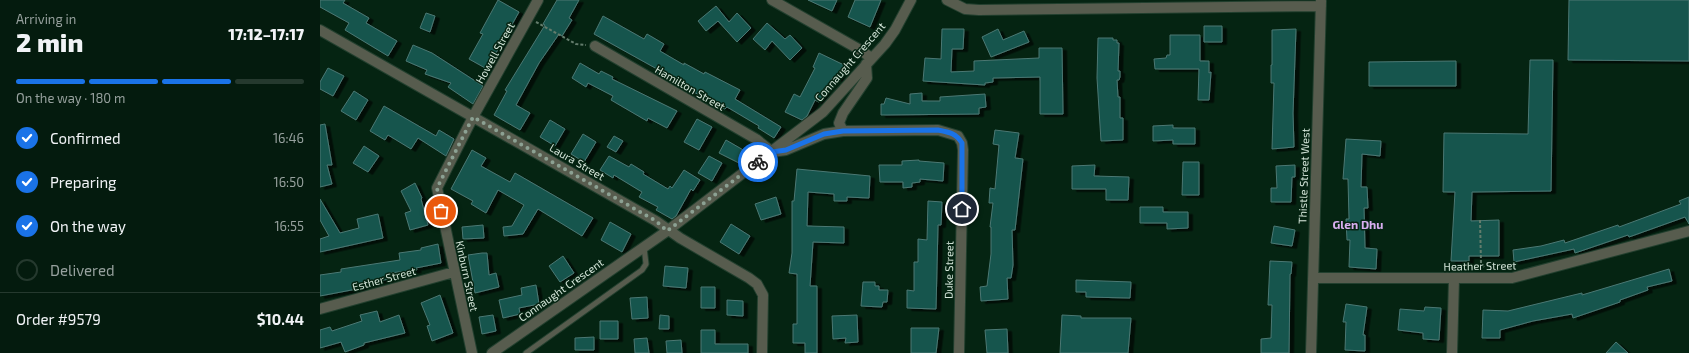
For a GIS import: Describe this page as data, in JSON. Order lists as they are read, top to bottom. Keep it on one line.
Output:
{"streets":{"street":["Howell Street","Connaught Crescent","Hamilton Street","Laura Street","Thistle Street West","Heather Street","Duke Street","Kinburn Street","Esther Street"]},"crossings":[["Howell Street","Laura Street"],["Howell Street","Kinburn Street"],["Connaught Crescent","Hamilton Street"],["Connaught Crescent","Laura Street"],["Connaught Crescent","Duke Street"],["Hamilton Street","Duke Street"],["Laura Street","Kinburn Street"],["Thistle Street West","Heather Street"],["Kinburn Street","Esther Street"]],"districts":["Glen Dhu"],"page":{"heading":["2 min","Arriving in","17:12–17:17"],"panel":["Order #9579","$10.44"],"bar":"On the way · 180 m","list":[["Confirmed","16:46"],["Preparing","16:50"],["On the way","16:55"],"Delivered"]}}
